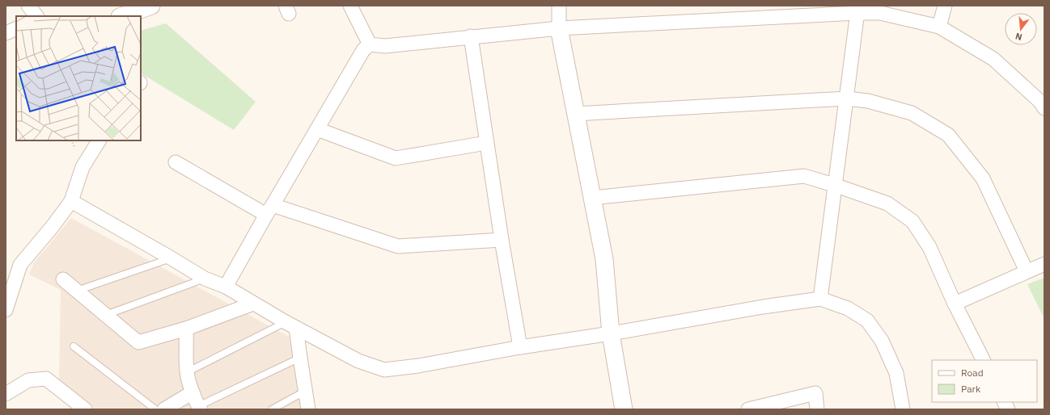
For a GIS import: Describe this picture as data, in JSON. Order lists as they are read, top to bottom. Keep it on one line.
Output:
{"legend":["Road","Park"],"north":"bottom"}
